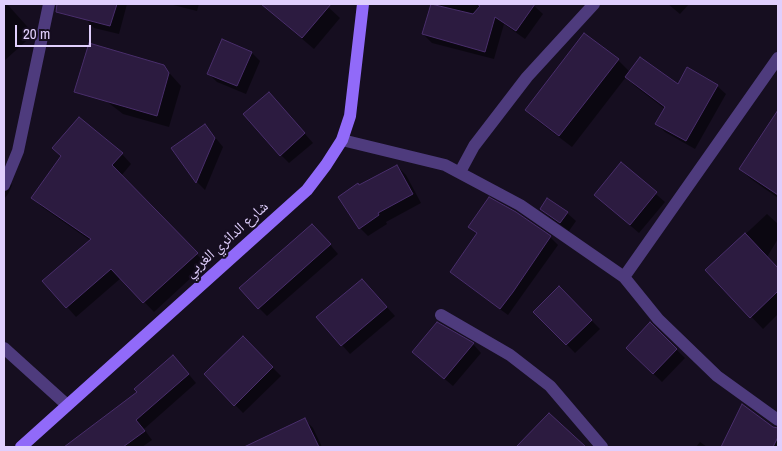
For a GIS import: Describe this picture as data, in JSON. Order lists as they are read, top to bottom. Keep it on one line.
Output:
{"streets":{"street":["شارع الدائري الغربي"]},"scale_bar":"20 m"}
